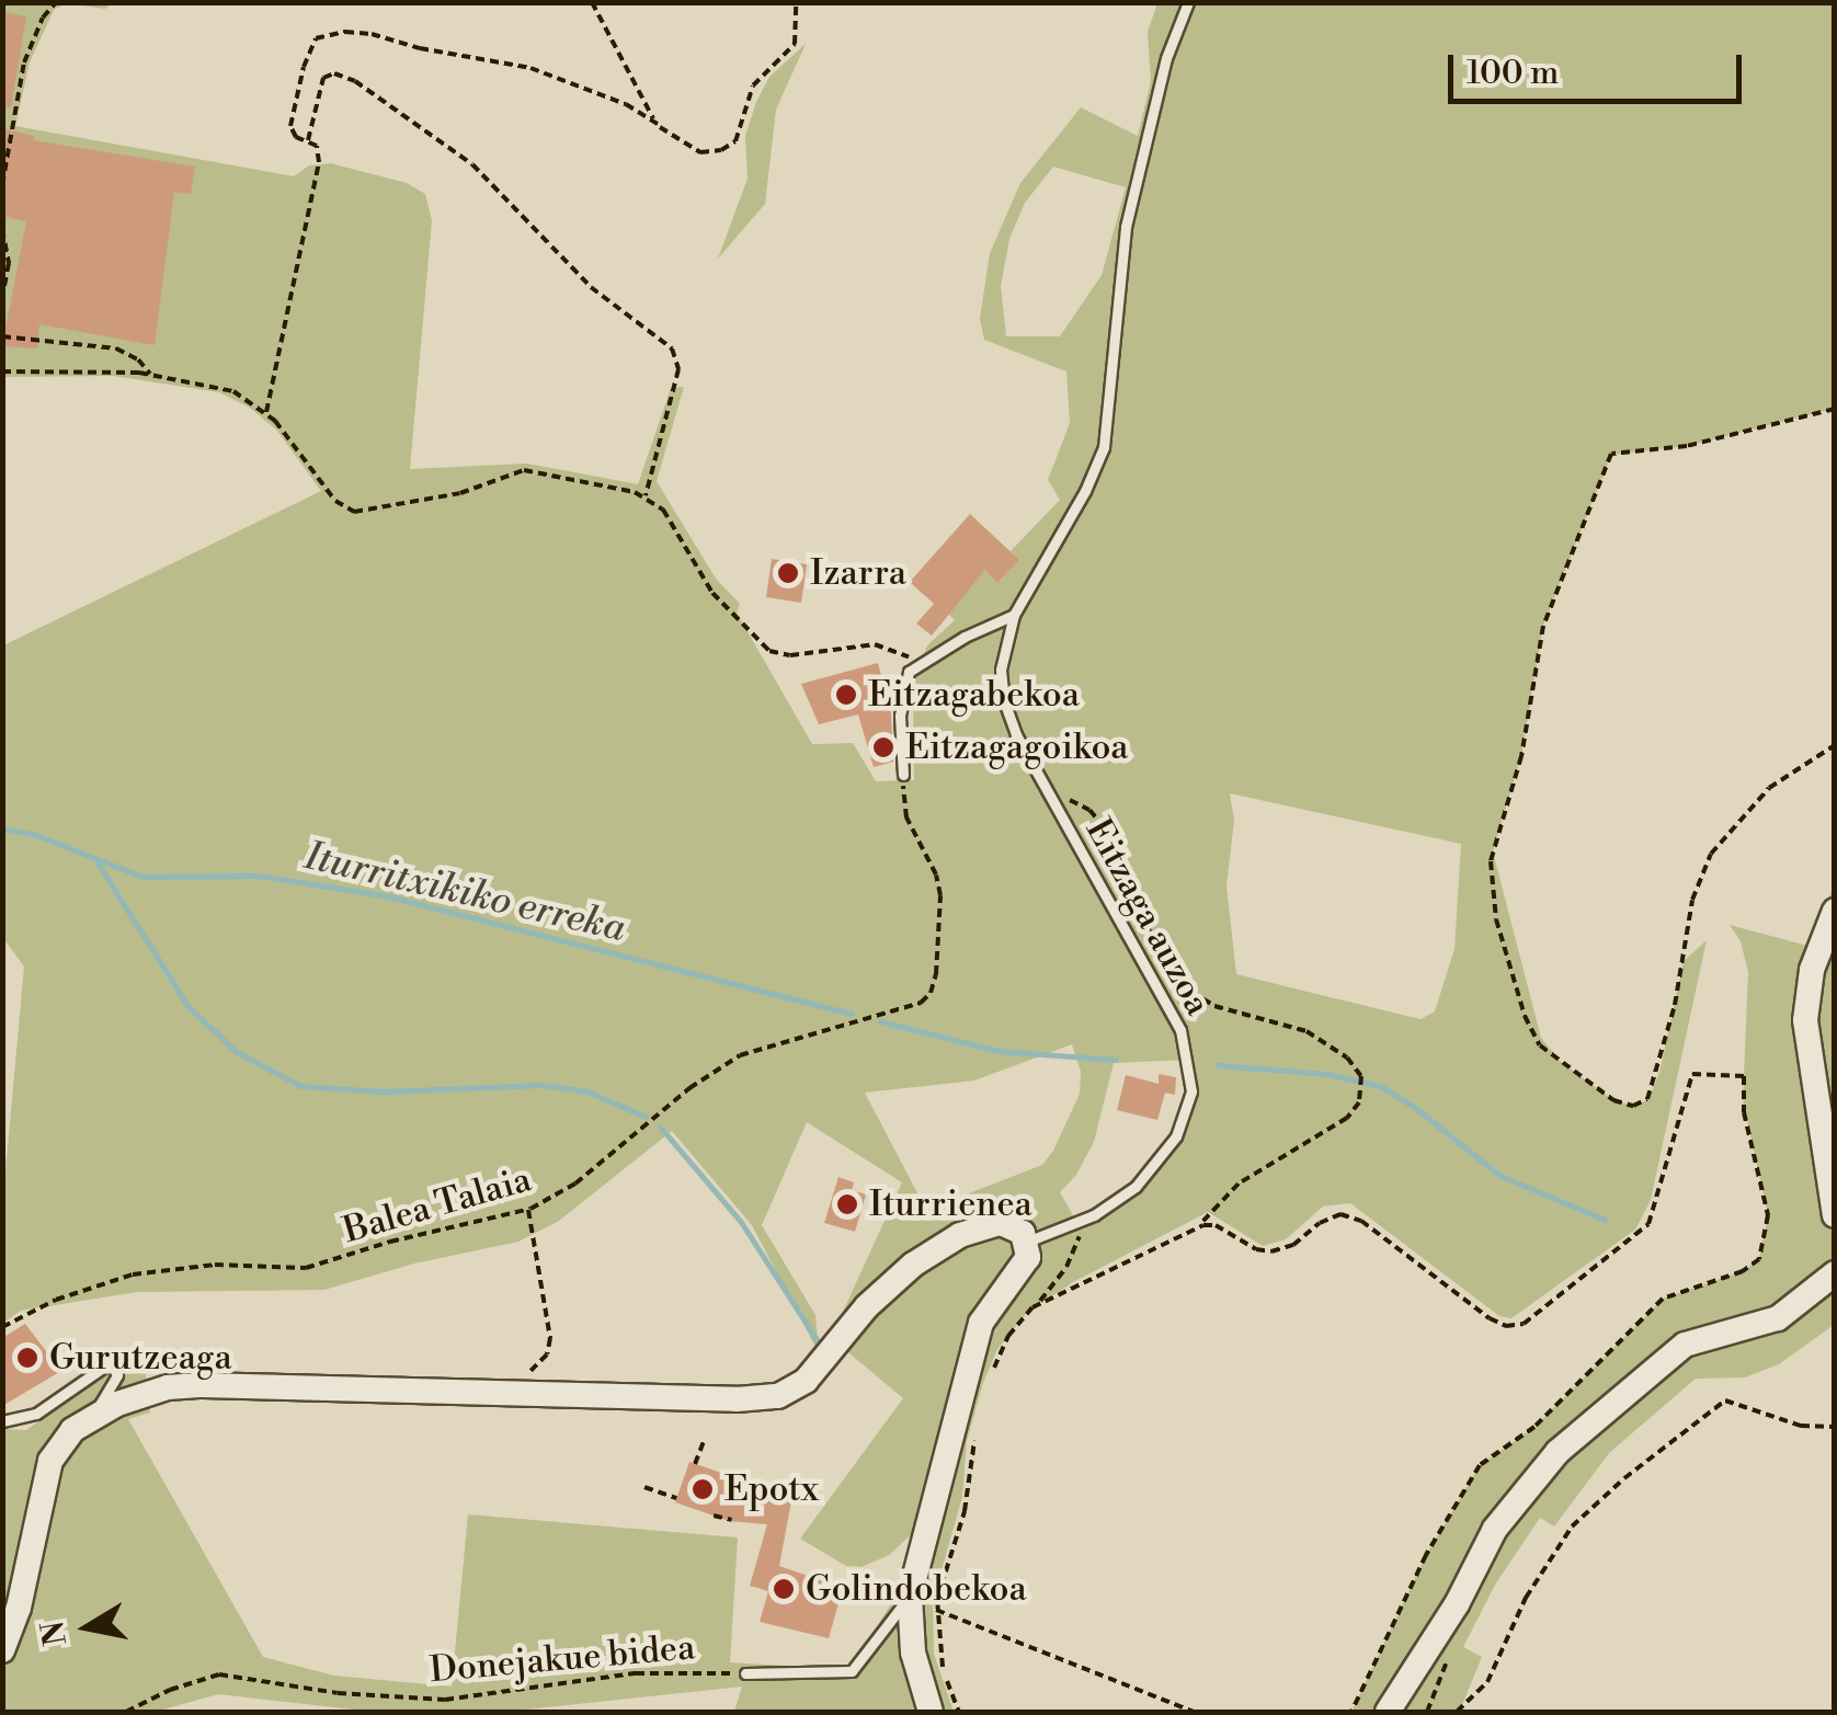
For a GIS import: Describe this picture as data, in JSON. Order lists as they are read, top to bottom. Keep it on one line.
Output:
{"streets":{"lane":["Eitzaga auzoa","Donejakue bidea"],"path":["Balea Talaia"]},"water":["Iturritxikiko erreka"],"places":["Izarra","Eitzagabekoa","Eitzagagoikoa","Iturrienea","Gurutzeaga","Epotx","Golindobekoa"],"scale_bar":"100 m","north":"left"}
